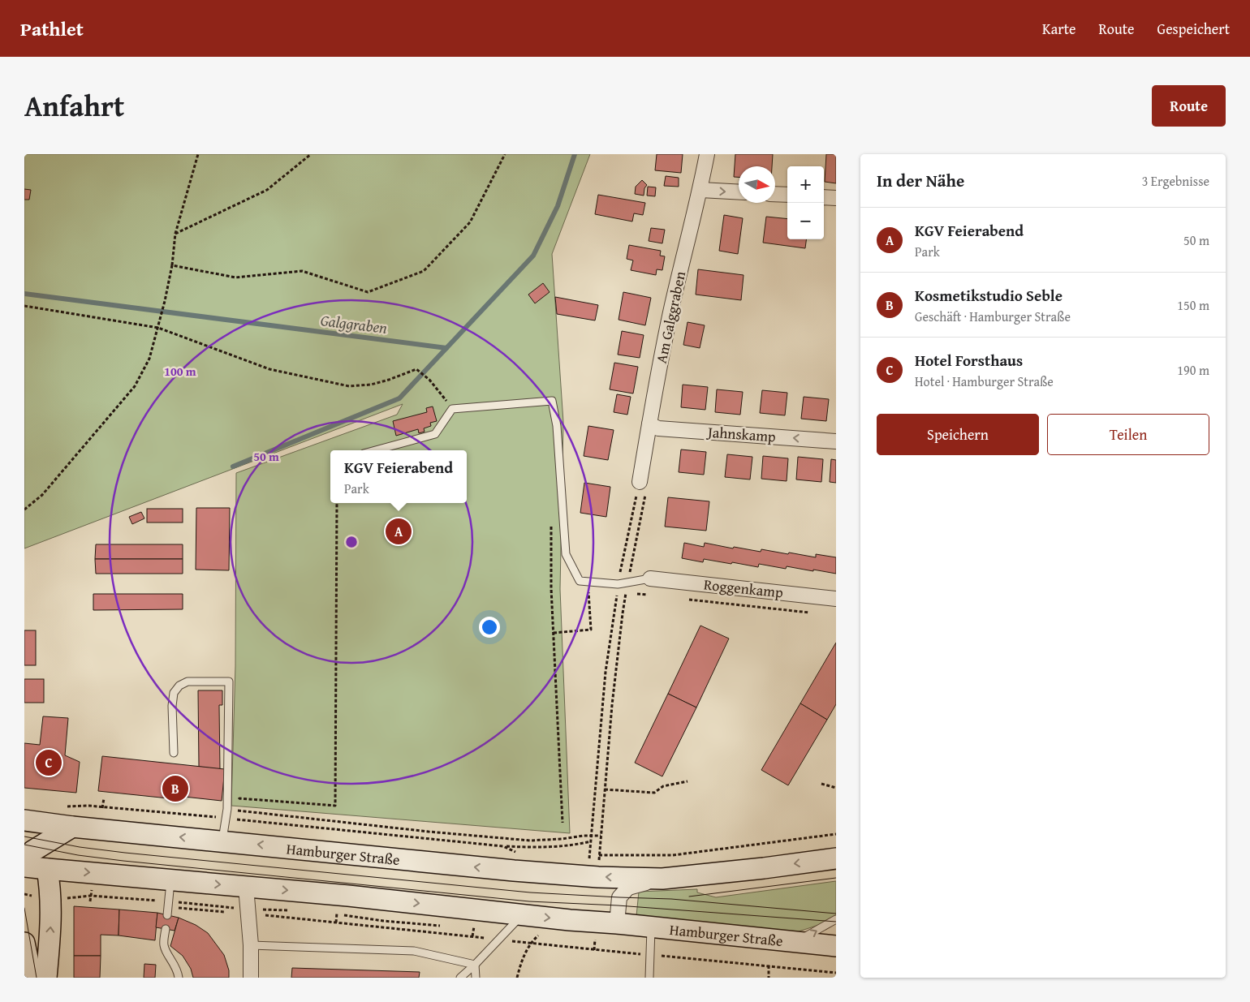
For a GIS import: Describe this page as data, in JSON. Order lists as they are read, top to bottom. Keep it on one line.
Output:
{"streets":{"main road":["Hamburger Straße"],"street":["Am Galggraben","Jahnskamp","Roggenkamp"]},"crossings":[["Am Galggraben","Jahnskamp"]],"one_way":["Jahnskamp"],"water":["Galggraben"],"north":"right","page":{"header":"Pathlet","nav":["Karte","Route","Gespeichert"],"title":"Anfahrt","buttons":["Route",["Speichern","Teilen"]],"heading":["In der Nähe","3 Ergebnisse"],"map_buttons":["+","−"],"list":[{"mark":"A","name":"KGV Feierabend","note":"Park","value":"50 m"},{"mark":"B","name":"Kosmetikstudio Seble","note":"Geschäft · Hamburger Straße","value":"150 m"},{"mark":"C","name":"Hotel Forsthaus","note":"Hotel · Hamburger Straße","value":"190 m"}],"popup":["KGV Feierabend","Park"],"pins":["A","C","B"]},"rings":["100 m","50 m"]}
